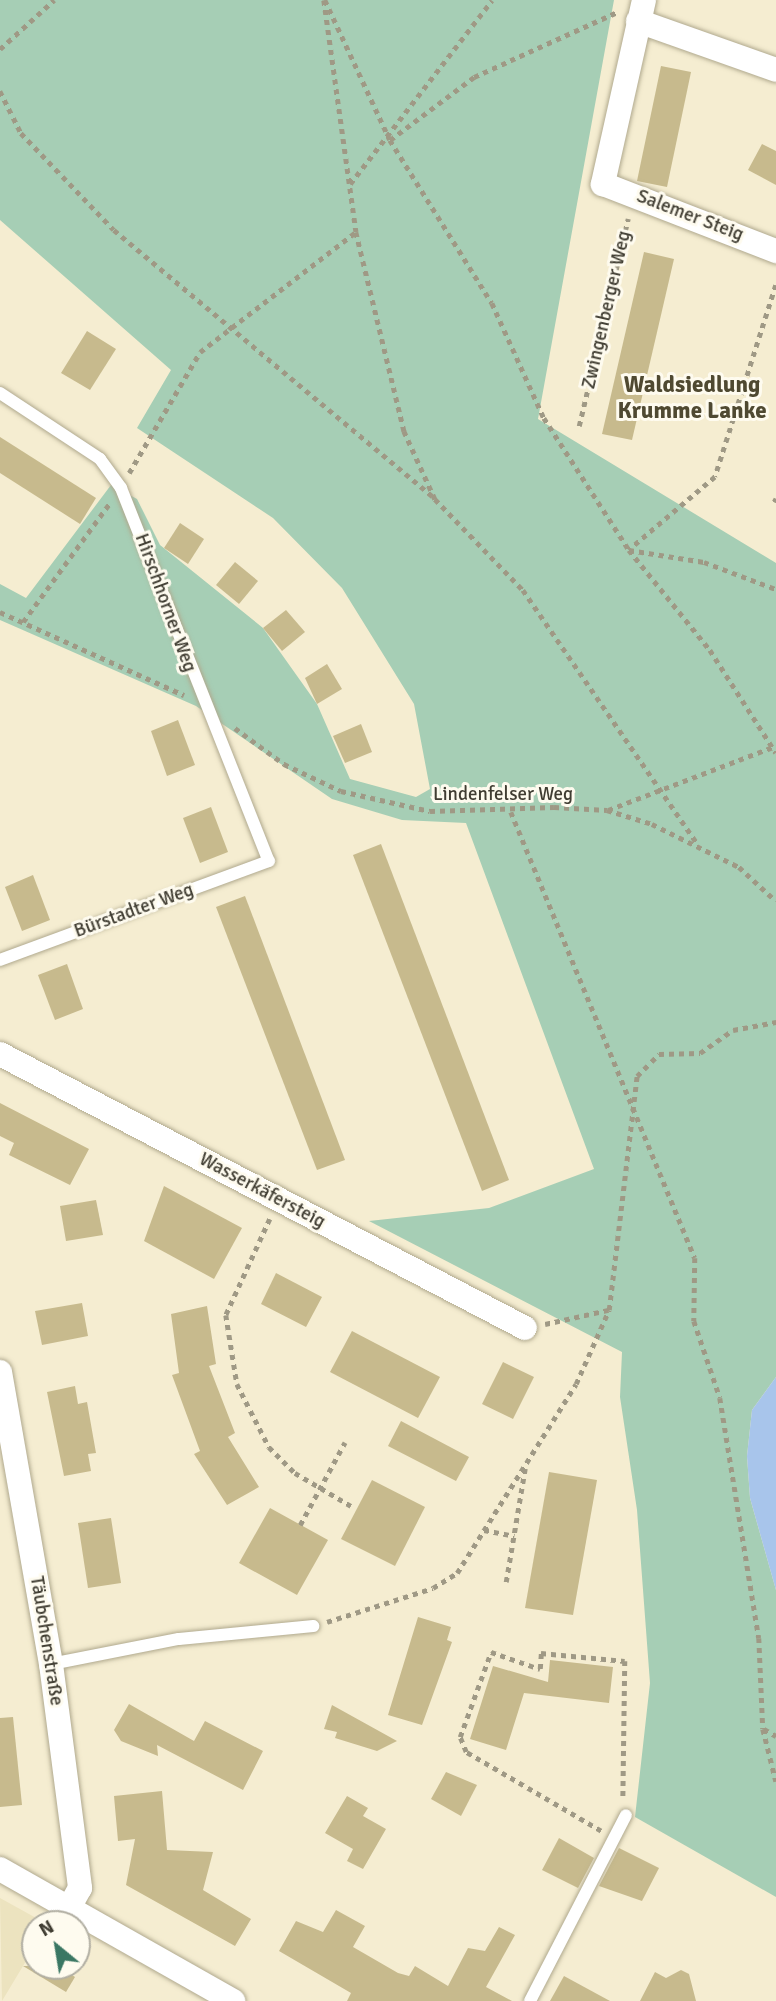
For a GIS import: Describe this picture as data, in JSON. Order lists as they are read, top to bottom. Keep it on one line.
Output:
{"streets":{"street":["Salemer Steig","Wasserkäfersteig","Täubchenstraße"],"lane":["Hirschhorner Weg","Bürstadter Weg"],"path":["Zwingenberger Weg","Lindenfelser Weg"]},"crossings":[["Hirschhorner Weg","Bürstadter Weg"]],"districts":["Waldsiedlung Krumme Lanke"],"north":"top left"}
